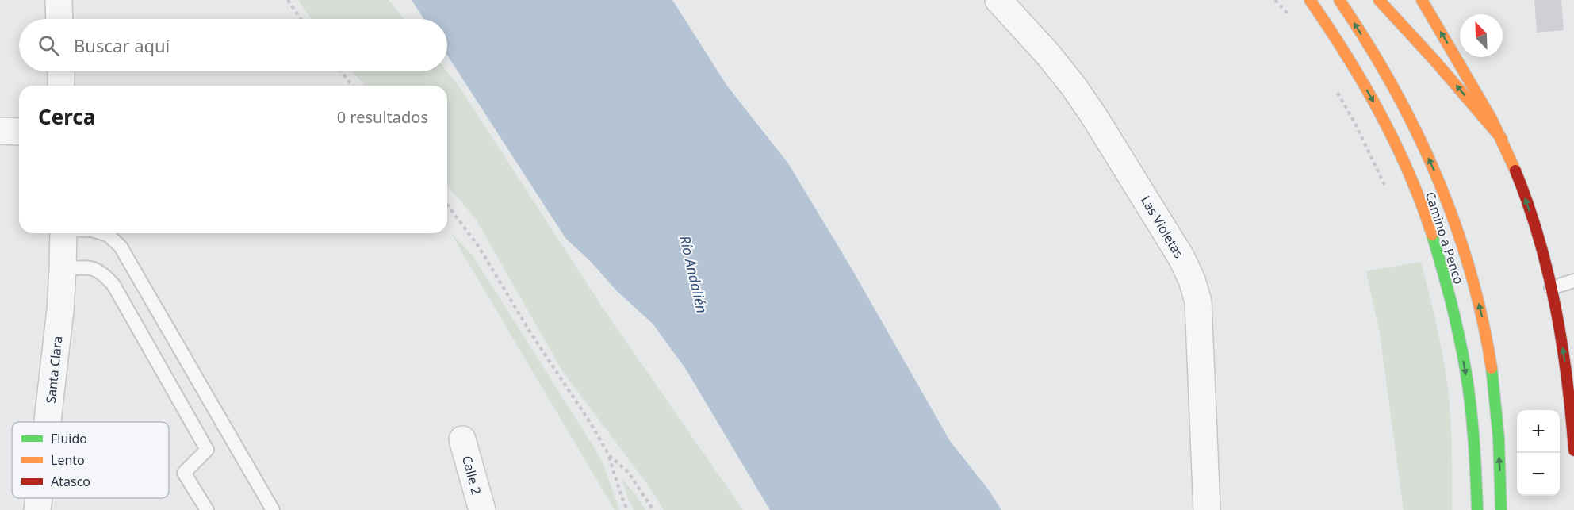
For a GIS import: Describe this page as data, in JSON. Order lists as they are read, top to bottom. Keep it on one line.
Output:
{"streets":{"main road":["Camino a Penco"],"street":["Las Violetas","Santa Clara","Calle 2"]},"water":["Río Andalién"],"legend":["Fluido","Lento","Atasco"],"north":"top left","page":{"search":"Buscar aquí","heading":["Cerca","0 resultados"],"map_buttons":["+","−"]}}
